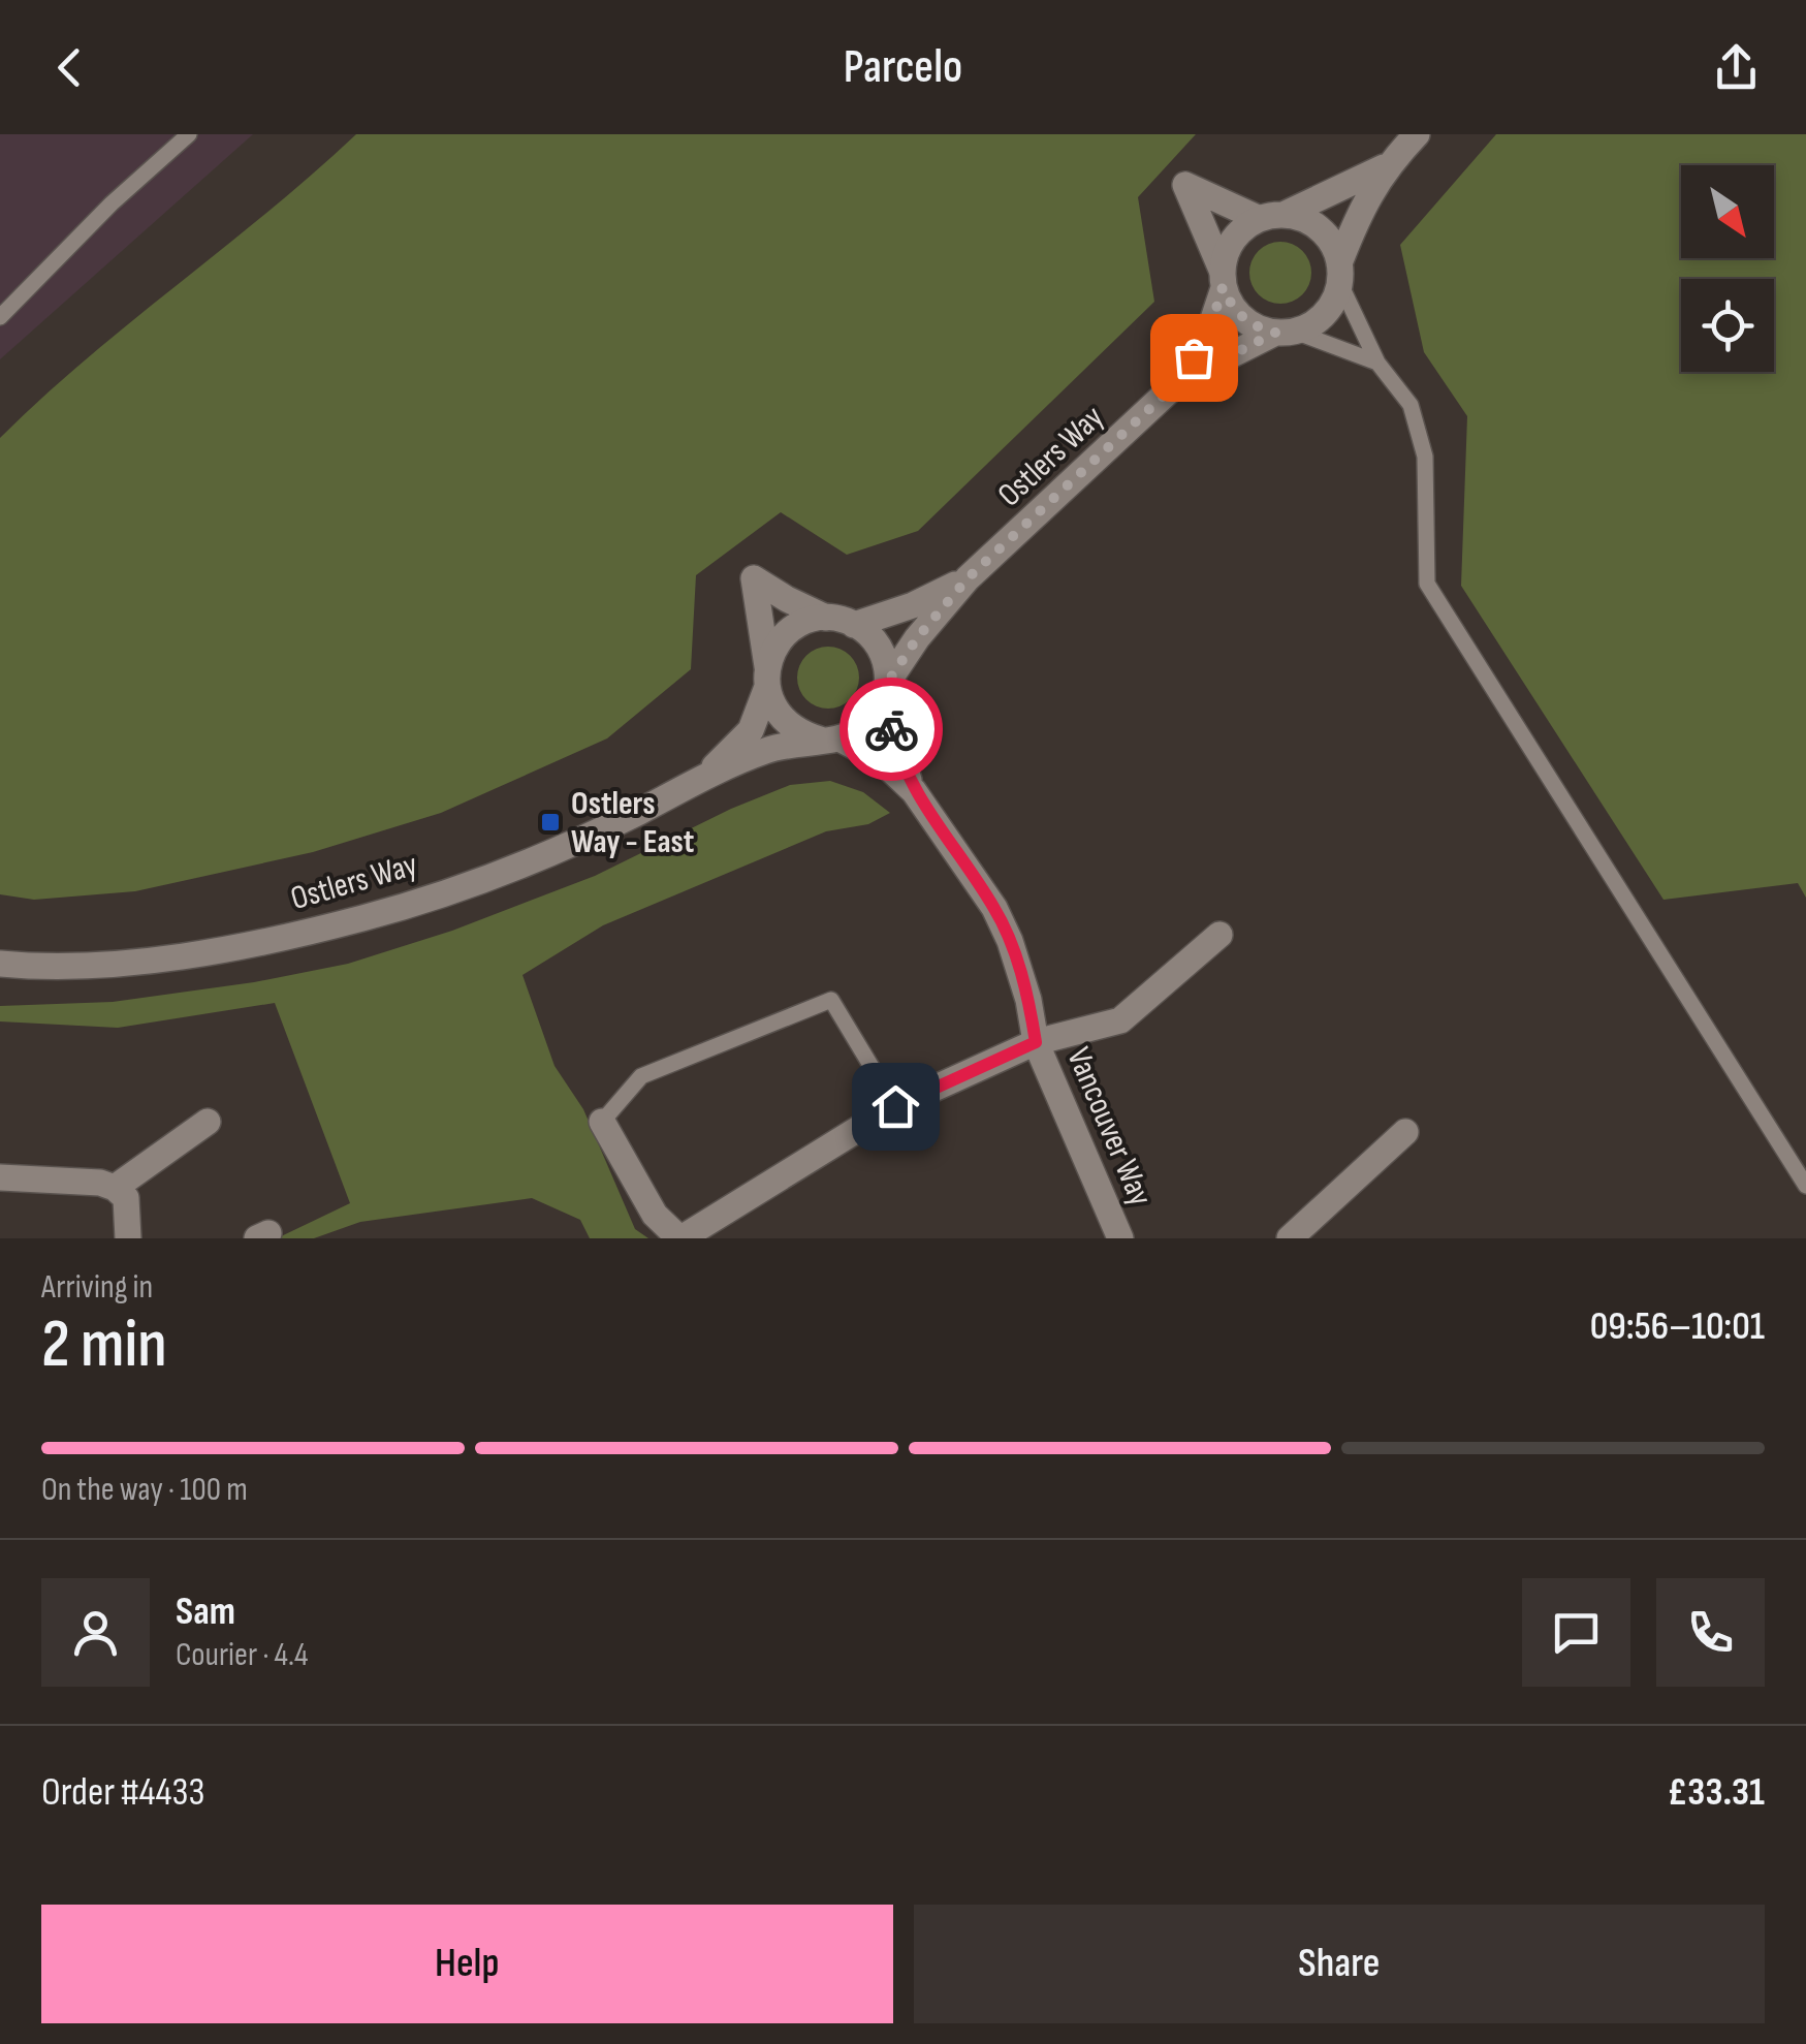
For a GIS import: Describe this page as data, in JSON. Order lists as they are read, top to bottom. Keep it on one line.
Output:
{"streets":{"street":["Ostlers Way","Vancouver Way"]},"places":{"transit":["Ostlers Way - East"]},"north":"bottom right","page":{"header":"Parcelo","heading":["2 min","Arriving in","09:56–10:01"],"panel":["Sam","Courier · 4.4","Order #4433","£33.31"],"bar":"On the way · 100 m","buttons":["Help","Share"]}}
